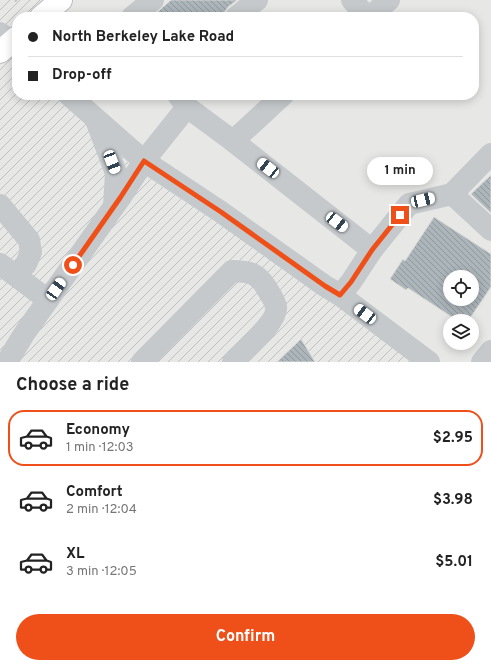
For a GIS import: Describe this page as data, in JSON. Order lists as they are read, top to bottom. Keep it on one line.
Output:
{"page":{"banner":["North Berkeley Lake Road","Drop-off"],"bubble":"1 min","heading":"Choose a ride","list":[{"name":"Economy","note":"1 min · 12:03","value":"$2.95"},{"name":"Comfort","note":"2 min · 12:04","value":"$3.98"},{"name":"XL","note":"3 min · 12:05","value":"$5.01"}],"buttons":"Confirm"}}
